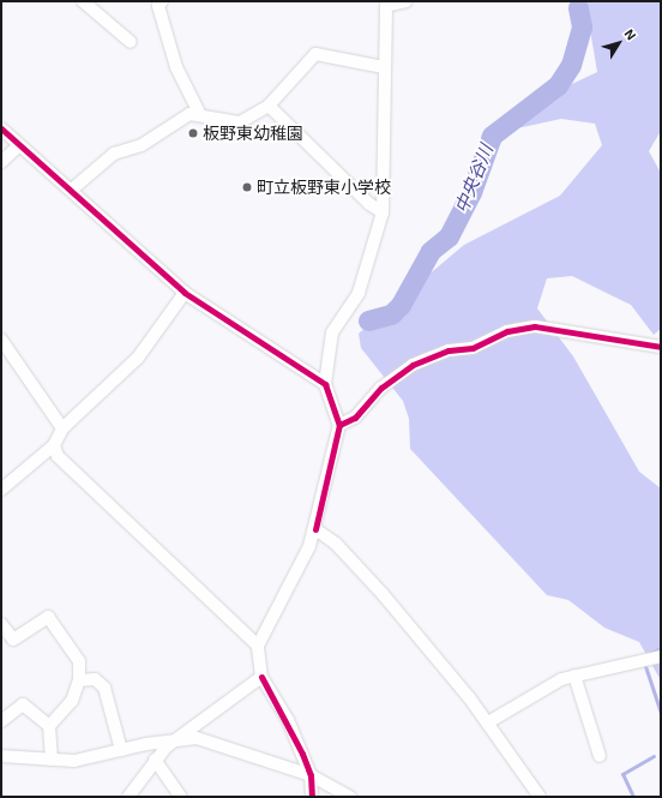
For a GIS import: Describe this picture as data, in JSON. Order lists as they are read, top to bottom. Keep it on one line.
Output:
{"water":["中央谷川"],"places":["板野東幼稚園","町立板野東小学校"],"north":"top right"}
